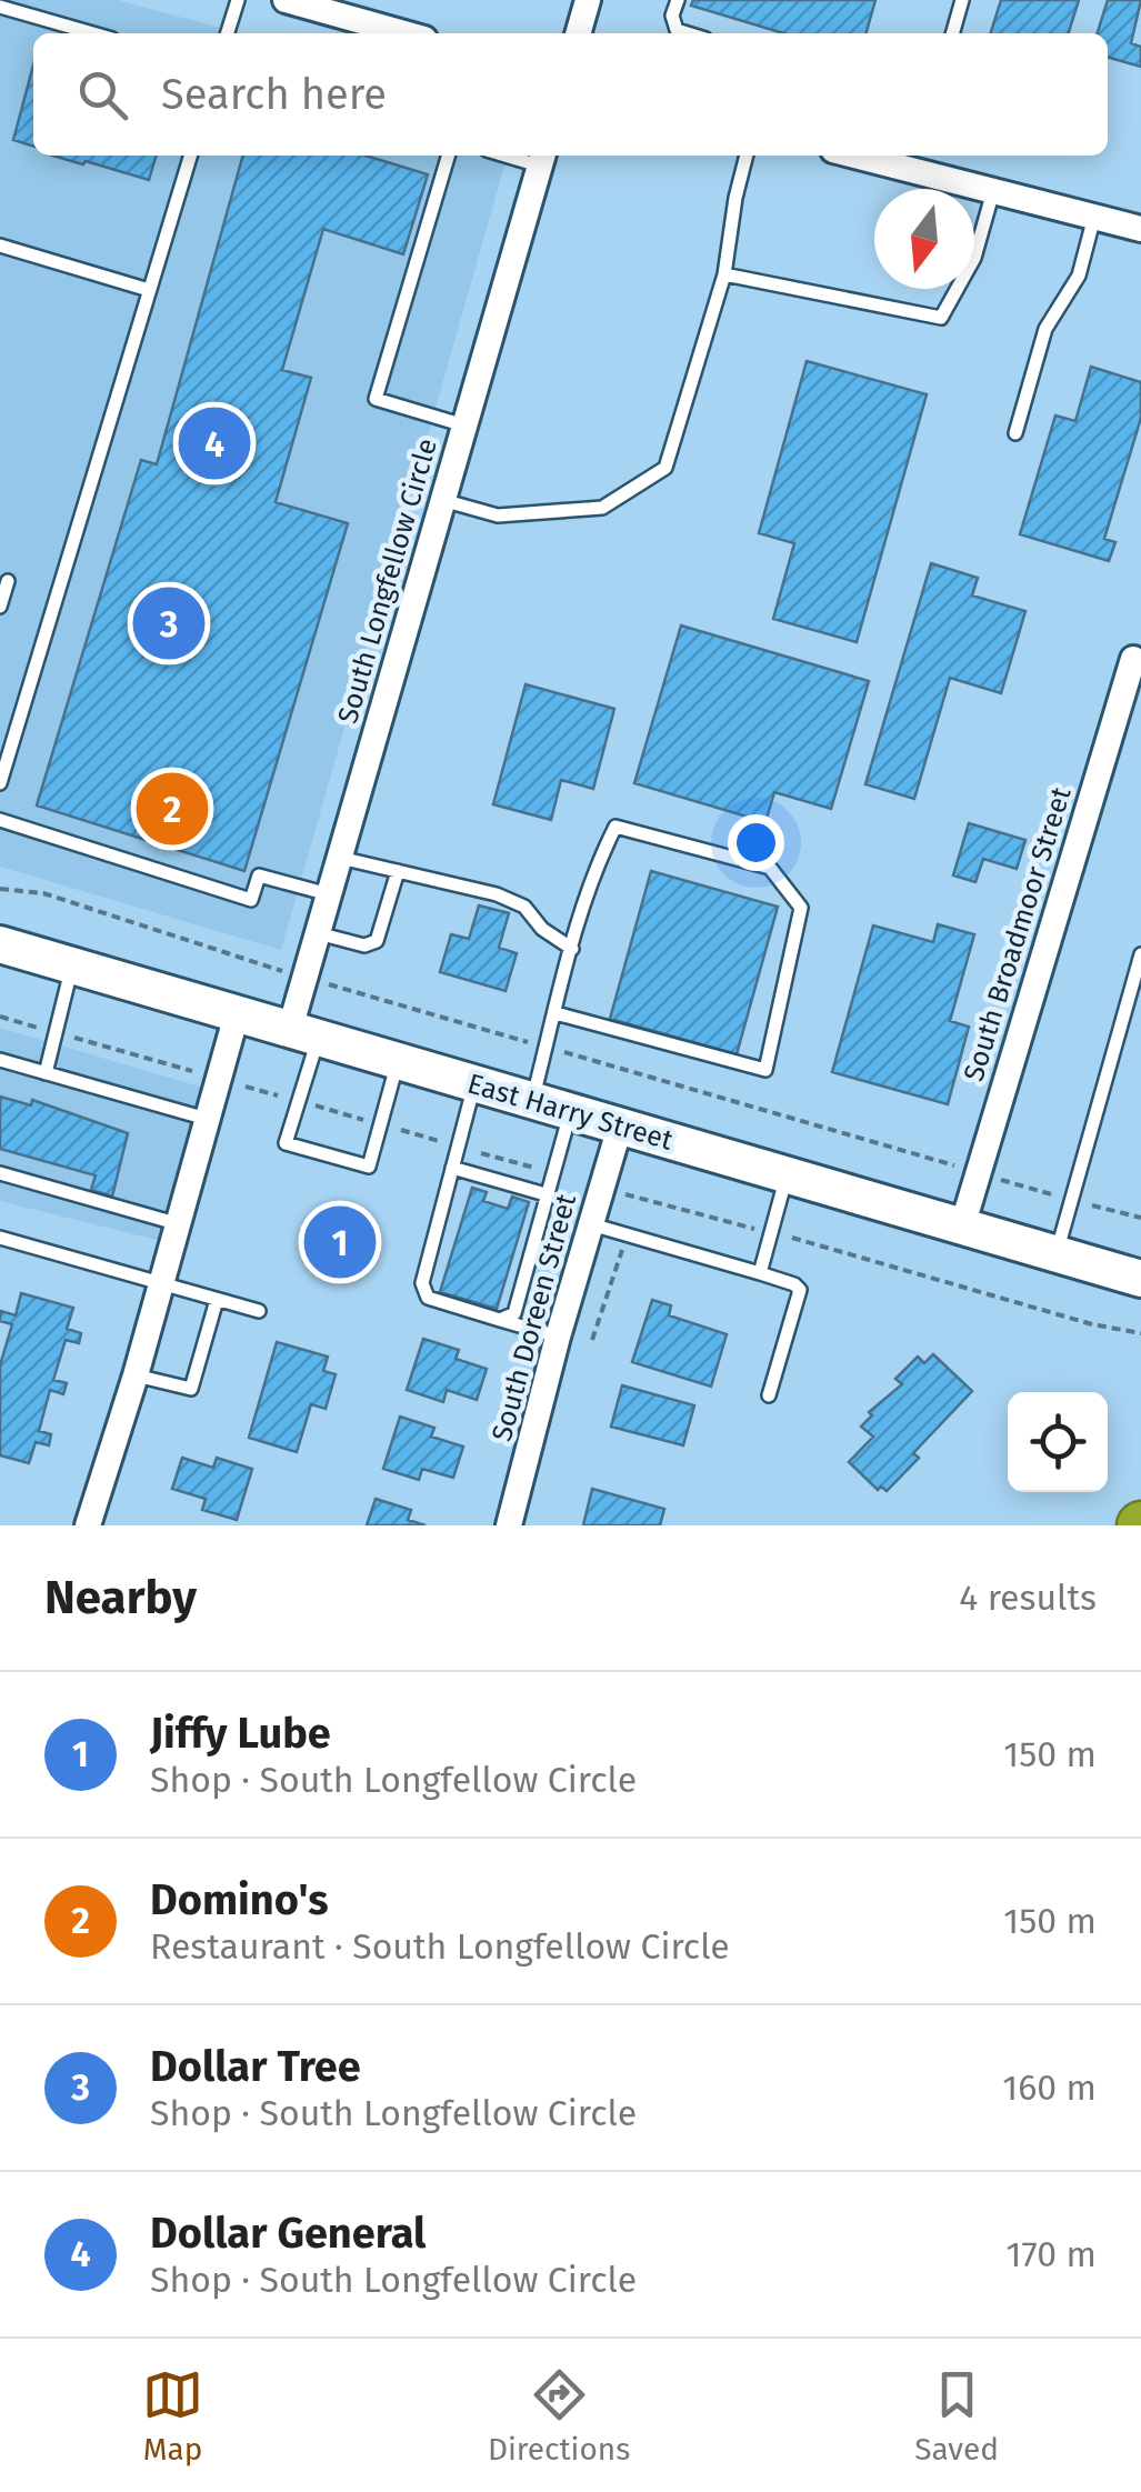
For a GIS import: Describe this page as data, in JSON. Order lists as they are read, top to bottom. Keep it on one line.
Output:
{"streets":{"main road":["East Harry Street"],"street":["South Longfellow Circle","South Broadmoor Street","South Doreen Street"]},"crossings":[["South Longfellow Circle","East Harry Street"],["South Broadmoor Street","East Harry Street"],["East Harry Street","South Doreen Street"]],"north":"bottom","page":{"search":"Search here","pins":["4","3","2","1"],"heading":["Nearby","4 results"],"list":[{"mark":"1","name":"Jiffy Lube","note":"Shop · South Longfellow Circle","value":"150 m"},{"mark":"2","name":"Domino's","note":"Restaurant · South Longfellow Circle","value":"150 m"},{"mark":"3","name":"Dollar Tree","note":"Shop · South Longfellow Circle","value":"160 m"},{"mark":"4","name":"Dollar General","note":"Shop · South Longfellow Circle","value":"170 m"}],"nav":["Map","Directions","Saved"]}}
